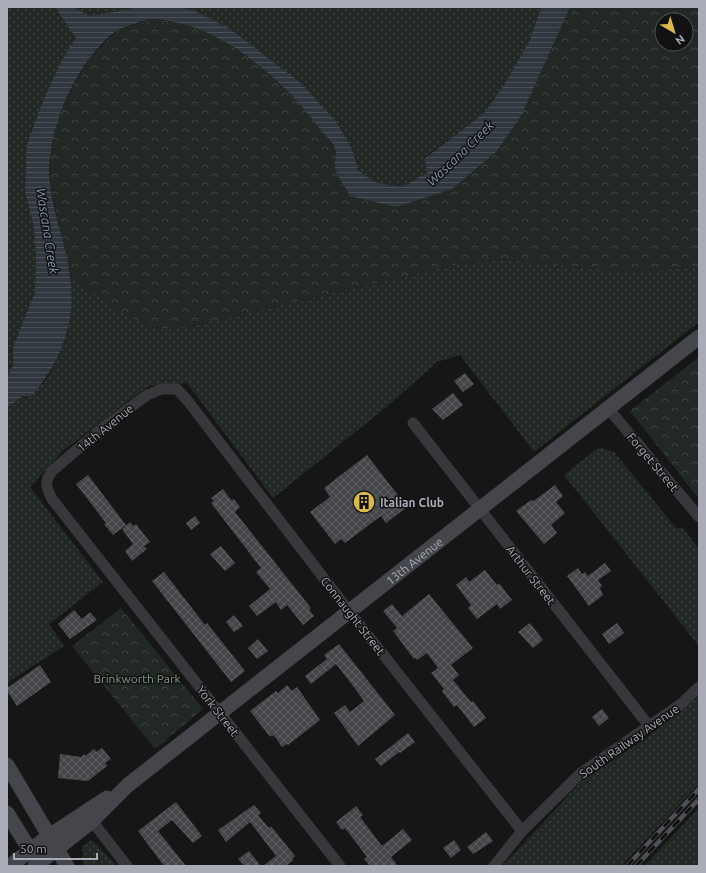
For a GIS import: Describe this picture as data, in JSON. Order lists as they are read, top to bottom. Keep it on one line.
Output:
{"streets":{"street":["14th Avenue","Forget Street","13th Avenue","Arthur Street","Connaught Street","York Street","South Railway Avenue"]},"crossings":[["14th Avenue","Connaught Street"],["14th Avenue","York Street"],["Forget Street","13th Avenue"],["13th Avenue","Arthur Street"],["13th Avenue","Connaught Street"],["13th Avenue","York Street"],["Arthur Street","South Railway Avenue"],["Connaught Street","South Railway Avenue"]],"water":["Wascana Creek"],"parks":["Brinkworth Park"],"places":{"building":["Italian Club"]},"scale_bar":"50 m","north":"bottom right"}
